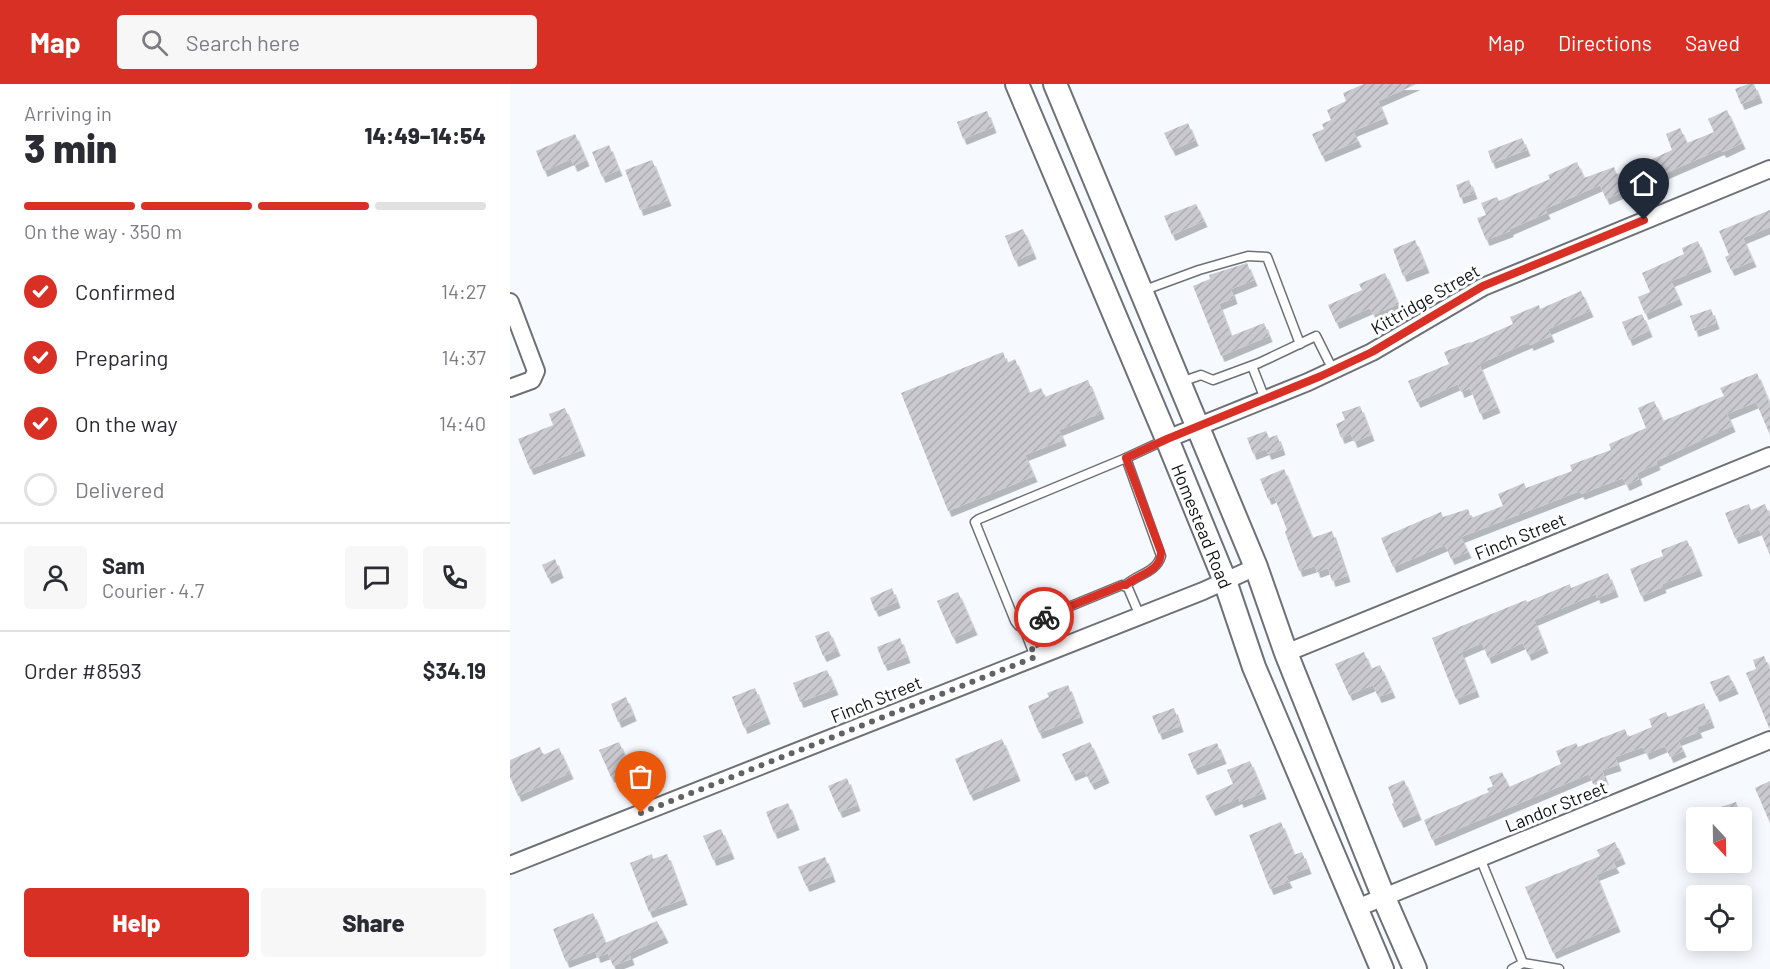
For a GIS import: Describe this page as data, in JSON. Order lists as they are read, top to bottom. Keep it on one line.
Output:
{"streets":{"main road":["Homestead Road"],"street":["Kittridge Street","Finch Street","Landor Street"]},"crossings":[["Kittridge Street","Homestead Road"],["Homestead Road","Finch Street"],["Homestead Road","Landor Street"]],"north":"bottom","page":{"header":"Map","search":"Search here","nav":["Map","Directions","Saved"],"heading":["3 min","Arriving in","14:49–14:54"],"panel":["Sam","Courier · 4.7","Order #8593","$34.19"],"bar":"On the way · 350 m","list":[["Confirmed","14:27"],["Preparing","14:37"],["On the way","14:40"],"Delivered"],"buttons":["Help","Share"]}}
